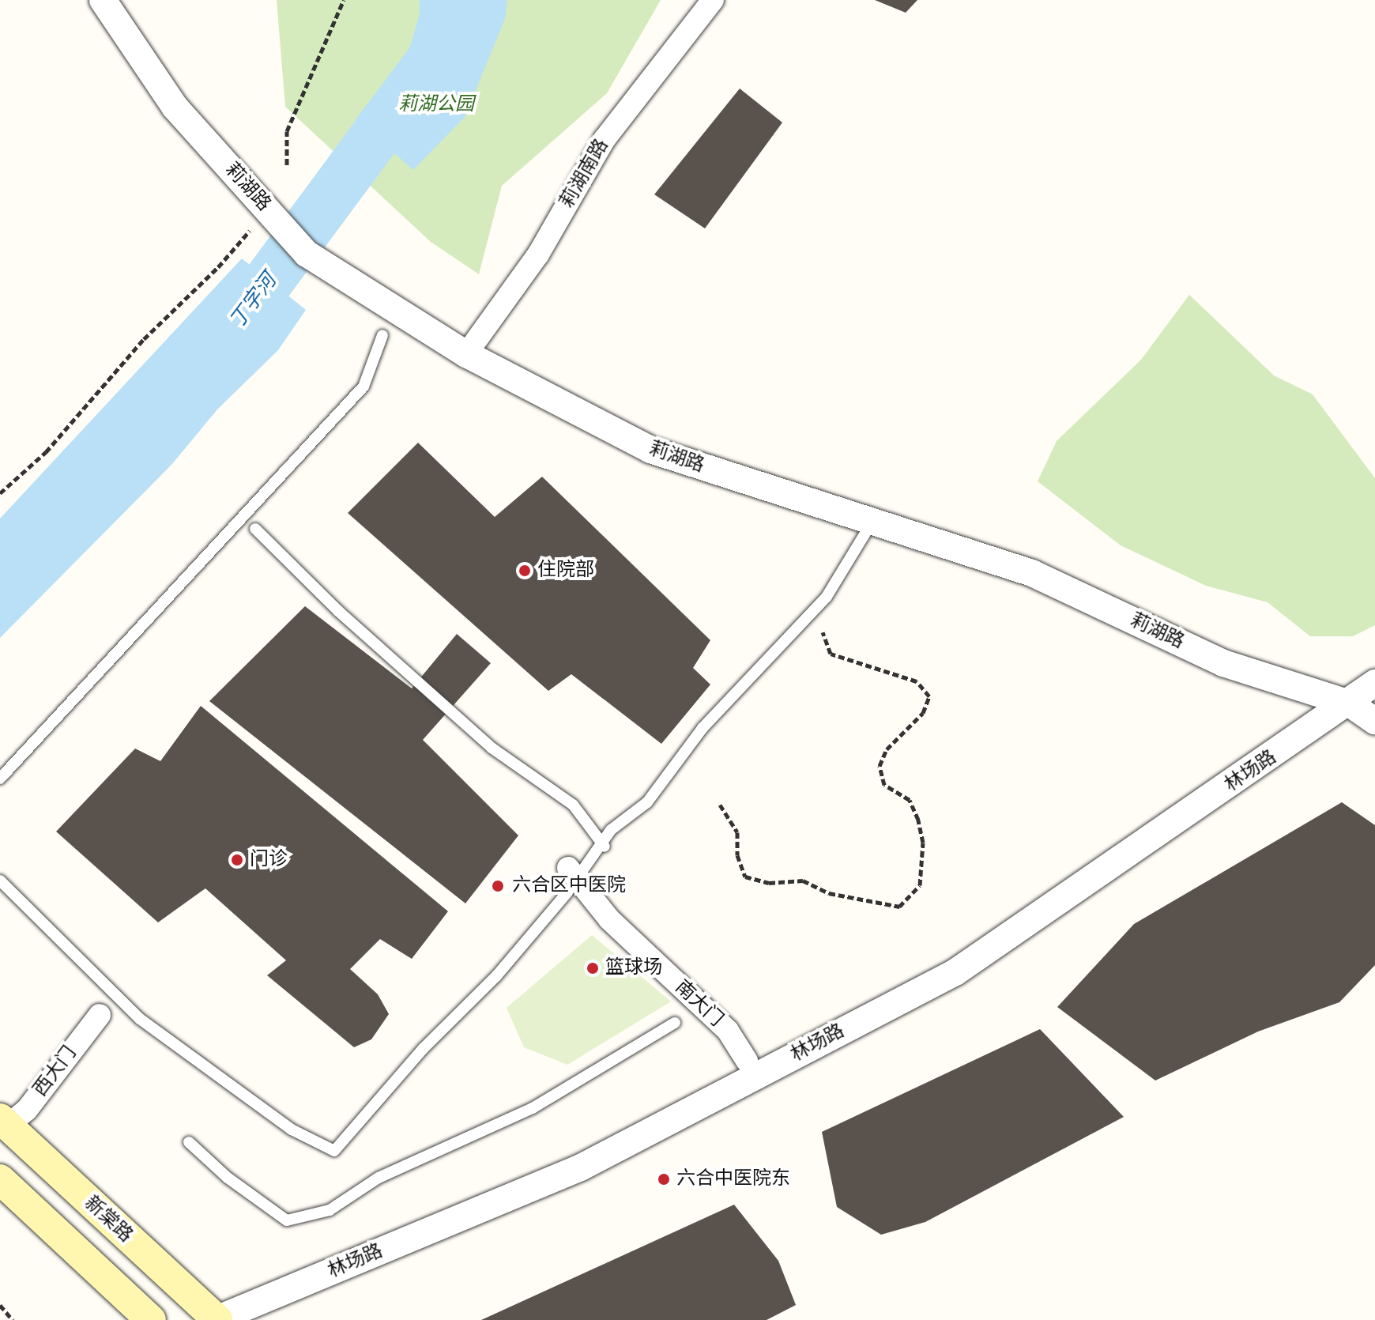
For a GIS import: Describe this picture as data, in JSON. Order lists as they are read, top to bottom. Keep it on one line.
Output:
{"streets":{"main road":["新棠路"],"street":["莉湖南路","莉湖路","林场路","南大门","西大门"]},"crossings":[["莉湖南路","莉湖路"],["莉湖路","林场路"],["林场路","新棠路"],["西大门","新棠路"]],"water":["丁字河"],"parks":["莉湖公园"],"places":["住院部","门诊","六合区中医院","篮球场","六合中医院东"]}
